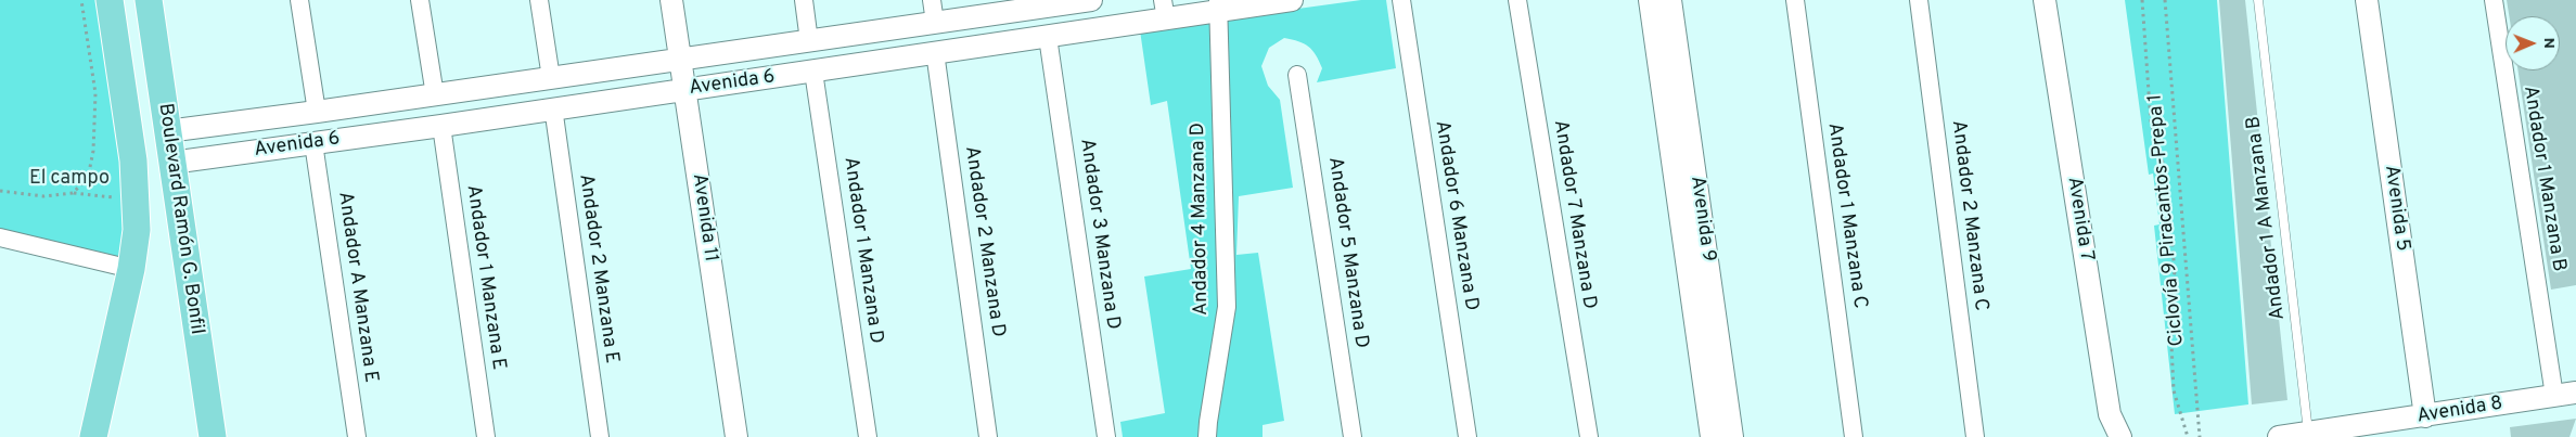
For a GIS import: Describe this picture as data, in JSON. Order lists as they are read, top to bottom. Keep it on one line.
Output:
{"streets":{"main road":["Boulevard Ramón G. Bonfil"],"street":["Avenida 6","Andador 1 Manzana B","Avenida 5","Andador 7 Manzana D","Andador 6 Manzana D","Andador 1 Manzana C","Andador 2 Manzana C","Avenida 11","Andador 4 Manzana D","Avenida 9","Avenida 7","Andador 3 Manzana D","Andador 2 Manzana D","Andador 1 Manzana D","Andador 5 Manzana D","Andador 2 Manzana E","Andador 1 Manzana E","Andador A Manzana E","Avenida 8"],"lane":["Andador 1 A Manzana B"],"path":["Ciclovía 9 Piracantos-Prepa 1"]},"crossings":[["Avenida 6","Avenida 11"],["Avenida 6","Boulevard Ramón G. Bonfil"],["Avenida 6","Andador 4 Manzana D"],["Avenida 6","Andador 3 Manzana D"],["Avenida 6","Andador 2 Manzana D"],["Avenida 6","Andador 1 Manzana D"],["Avenida 6","Andador 2 Manzana E"],["Avenida 6","Andador 1 Manzana E"],["Avenida 6","Andador A Manzana E"],["Andador 1 Manzana B","Avenida 8"],["Avenida 5","Avenida 8"],["Andador 1 A Manzana B","Avenida 8"]],"parks":["El campo"],"north":"right"}
